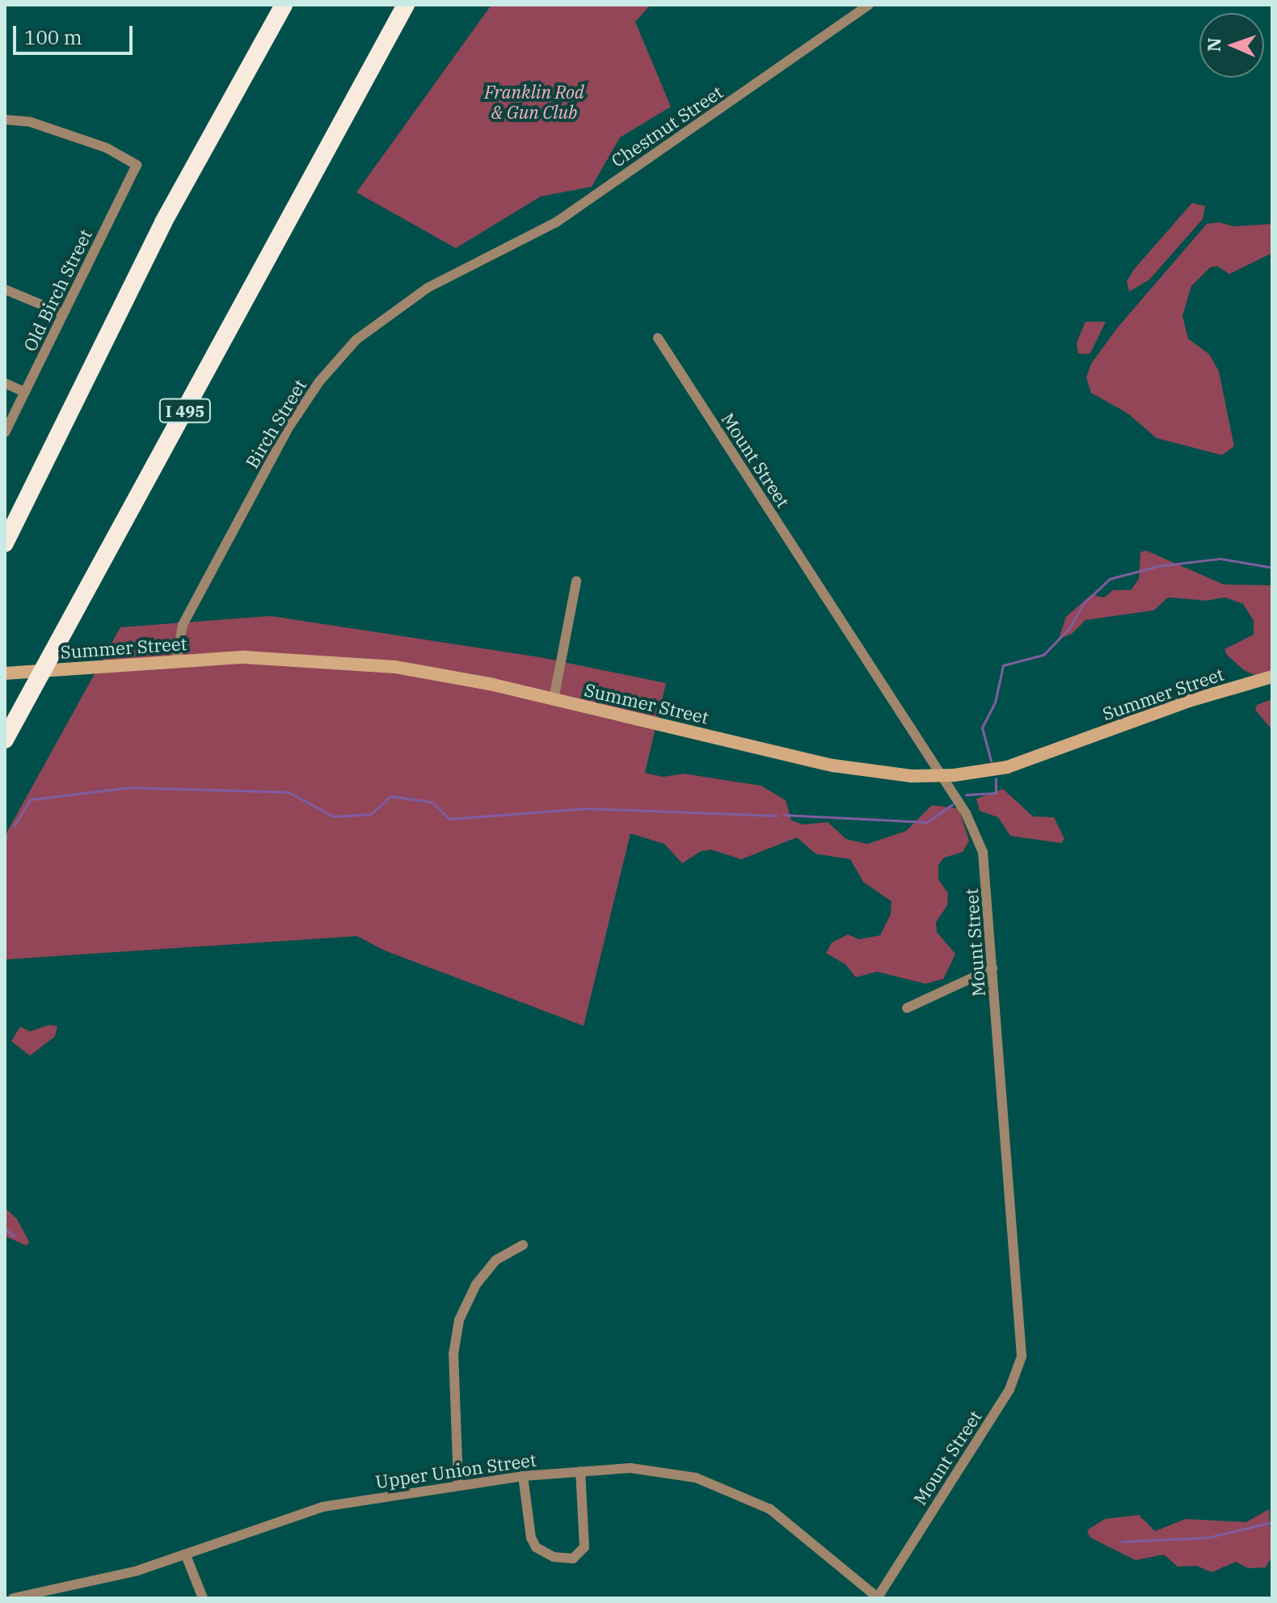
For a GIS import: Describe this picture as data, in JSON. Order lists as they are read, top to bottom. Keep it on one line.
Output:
{"streets":{"highway":["I 495"],"main road":["Summer Street"],"street":["Chestnut Street","Old Birch Street","Birch Street","Mount Street","Upper Union Street"]},"crossings":[["Chestnut Street","Birch Street"],["Birch Street","Summer Street"],["Mount Street","Summer Street"],["Mount Street","Upper Union Street"]],"parks":["Franklin Rod & Gun Club"],"scale_bar":"100 m","north":"left"}
